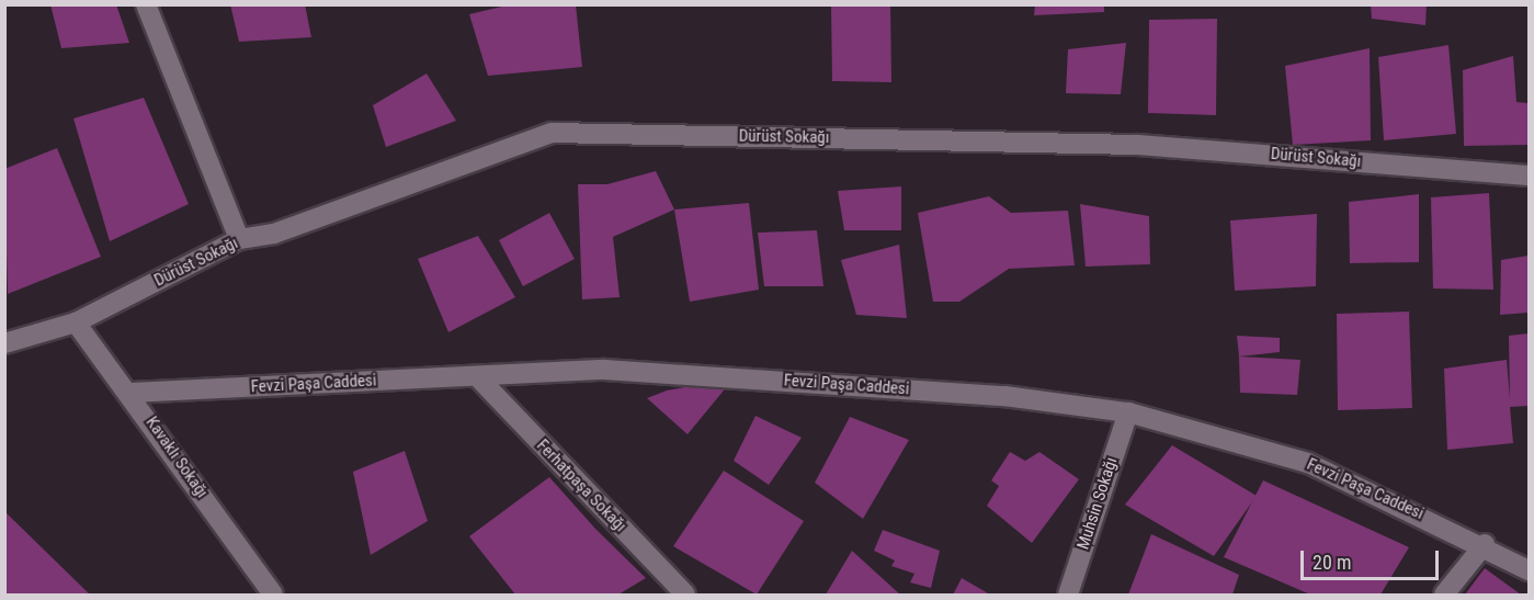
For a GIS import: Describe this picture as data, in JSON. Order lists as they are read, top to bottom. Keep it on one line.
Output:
{"streets":{"street":["Dürüst Sokağı","Fevzi Paşa Caddesi","Kavaklı Sokağı","Ferhatpaşa Sokağı","Muhsin Sokağı"]},"crossings":[["Dürüst Sokağı","Kavaklı Sokağı"],["Fevzi Paşa Caddesi","Kavaklı Sokağı"],["Fevzi Paşa Caddesi","Ferhatpaşa Sokağı"],["Fevzi Paşa Caddesi","Muhsin Sokağı"]],"scale_bar":"20 m"}
